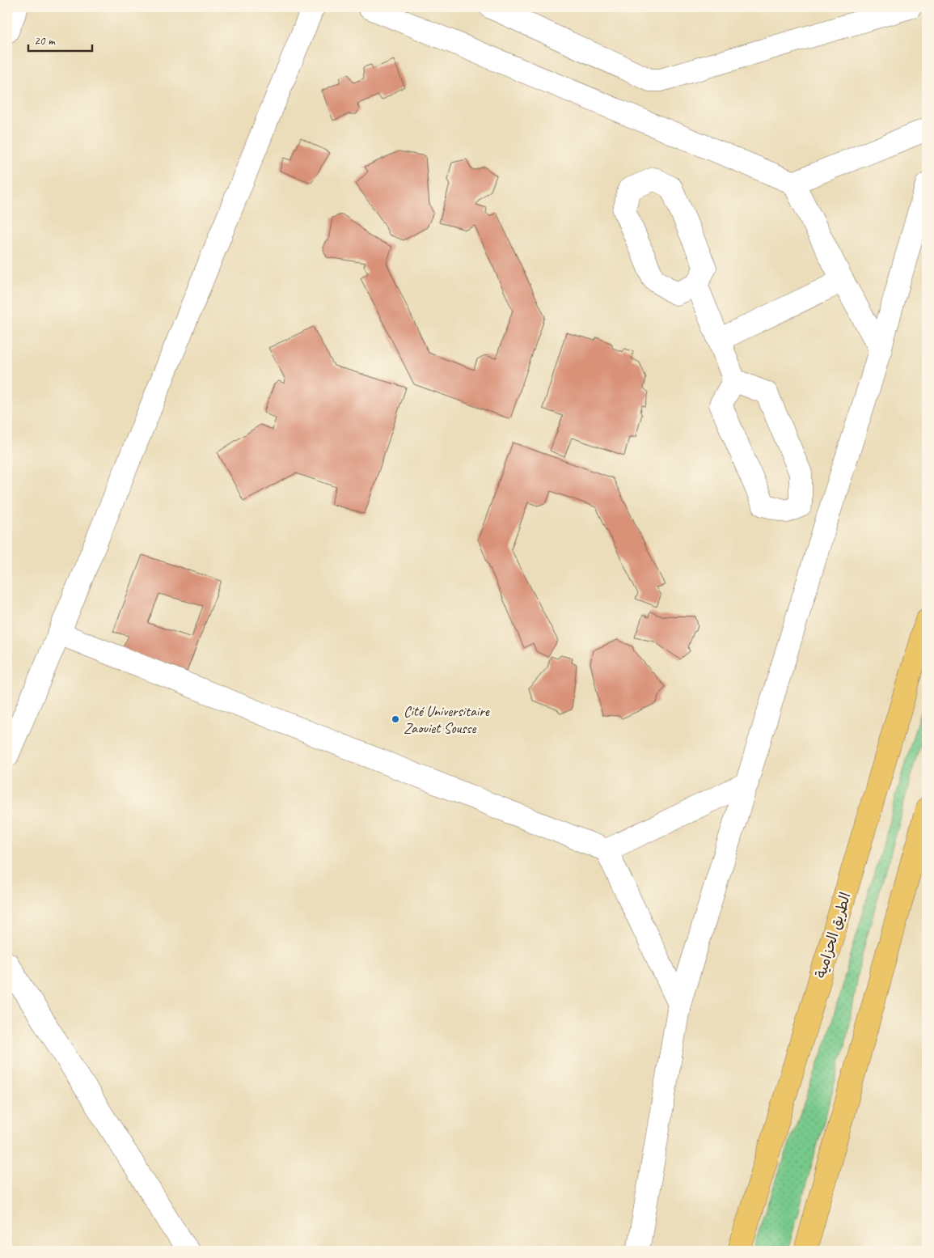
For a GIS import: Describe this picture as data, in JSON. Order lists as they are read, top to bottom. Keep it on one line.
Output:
{"streets":{"highway":["الطريق الحزامية"]},"places":["Cité Universitaire Zaouiet Sousse"],"scale_bar":"20 m"}
